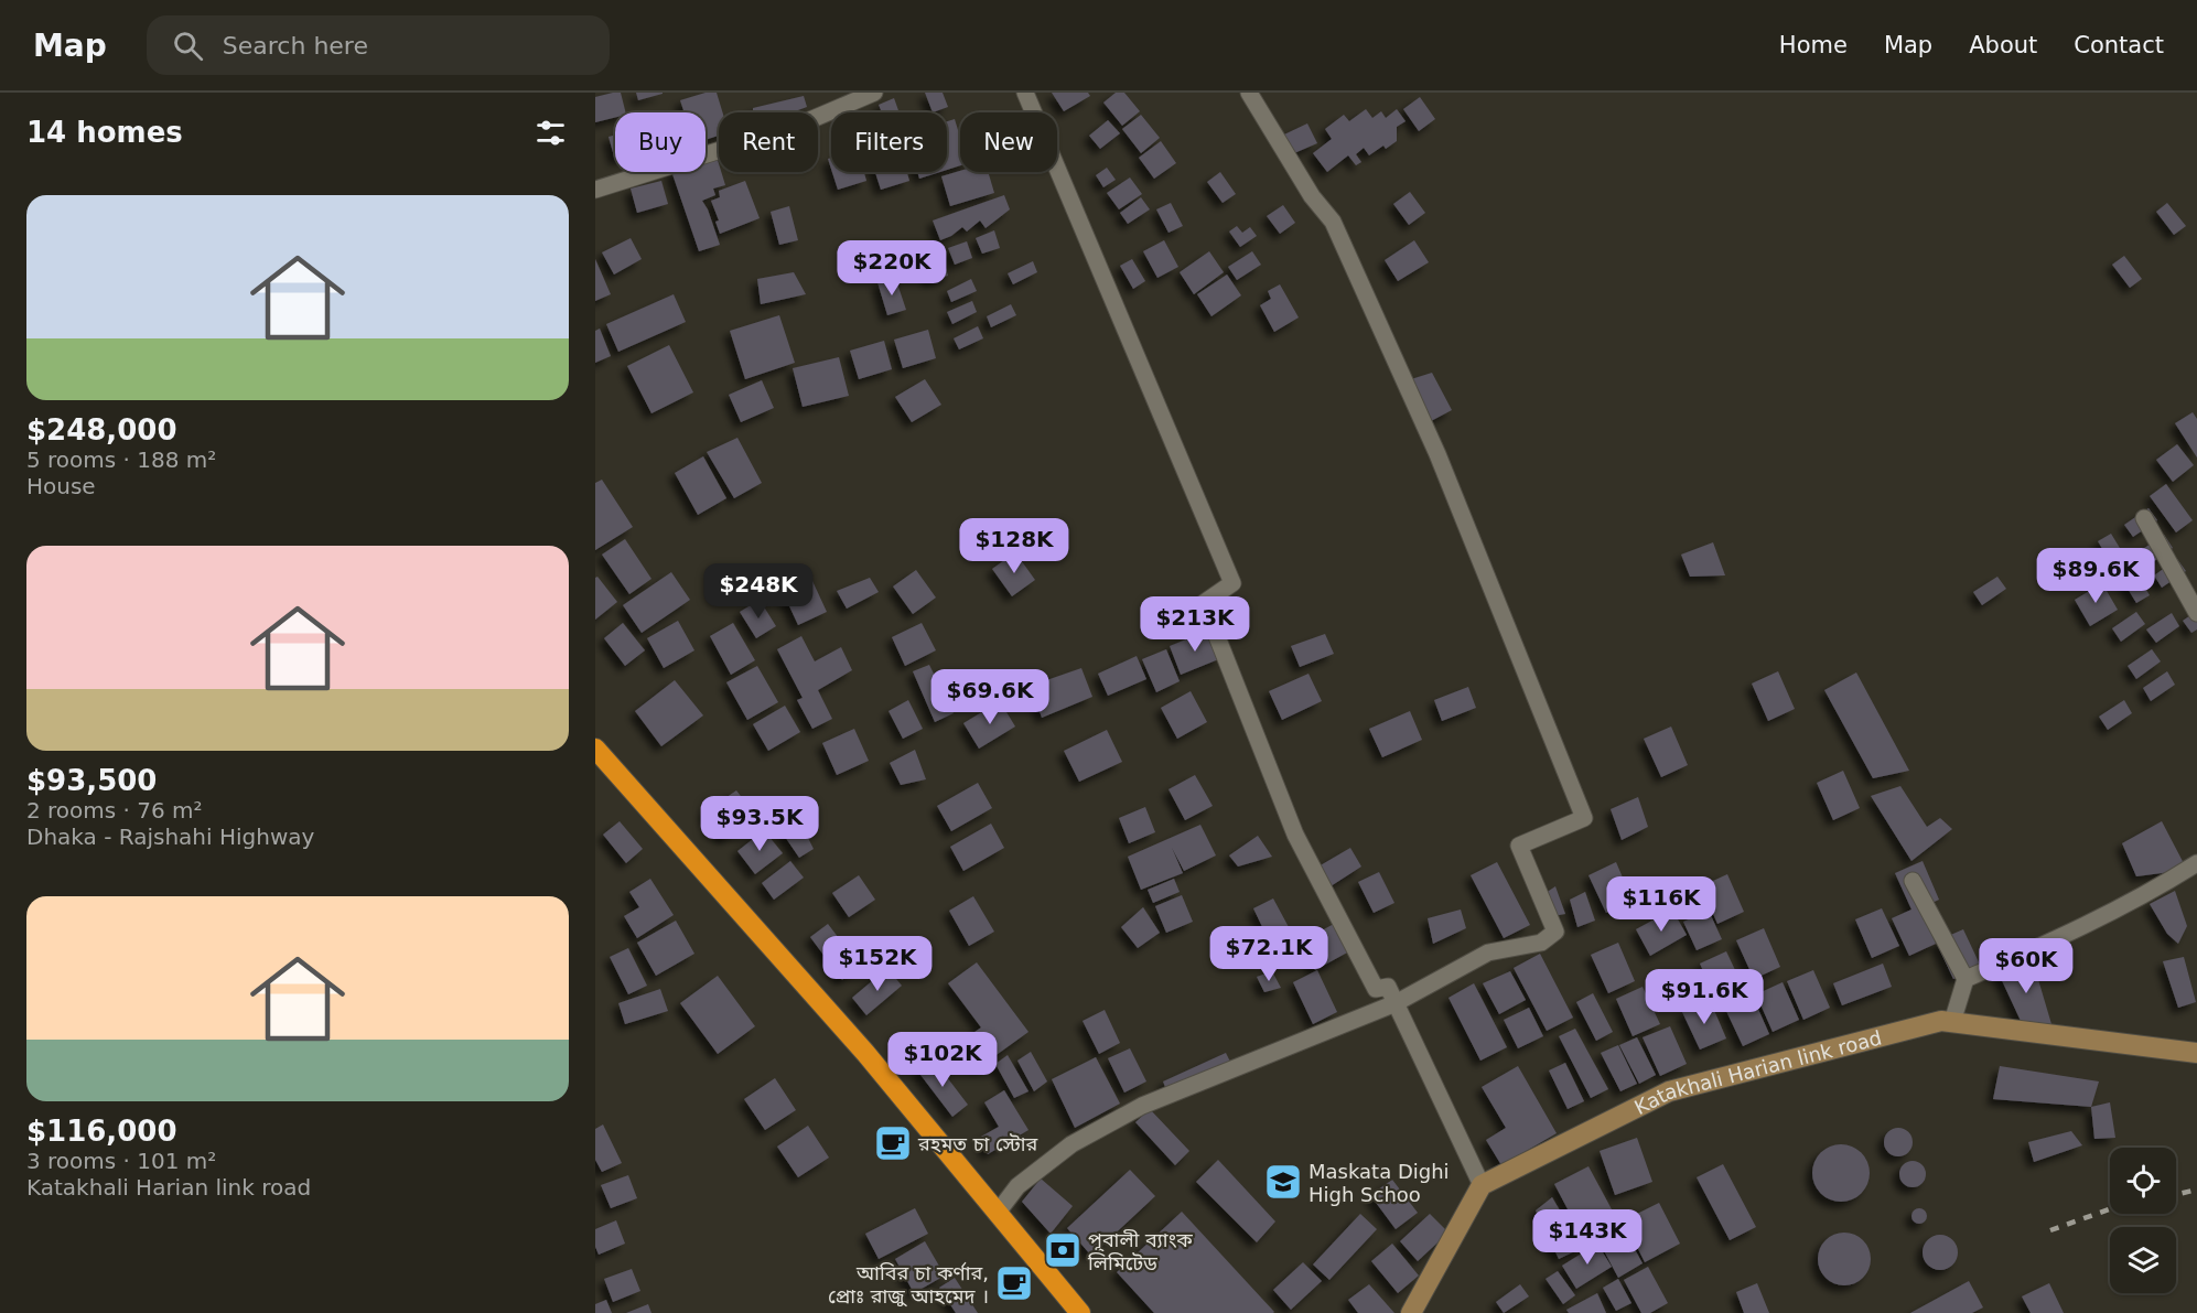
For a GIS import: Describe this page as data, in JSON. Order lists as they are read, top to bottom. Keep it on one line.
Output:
{"streets":{"street":["Katakhali Harian link road"]},"places":{"cafe":["রহমত চা স্টোর","আবির চা কর্ণার, প্রোঃ রাজু আহমেদ ।"],"school or university":["Maskata Dighi High Schoo"],"bank":["পূবালী ব্যাংক লিমিটেড"]},"page":{"header":"Map","search":"Search here","nav":["Home","Map","About","Contact"],"heading":"14 homes","chip":["Buy","Rent","Filters","New"],"list":[{"name":"$248,000","note":"5 rooms · 188 m² · House"},{"name":"$93,500","note":"2 rooms · 76 m² · Dhaka - Rajshahi Highway"},{"name":"$116,000","note":"3 rooms · 101 m² · Katakhali Harian link road"}],"price":["$220K","$128K","$89.6K","$248K","$213K","$69.6K","$93.5K","$116K","$72.1K","$152K","$60K","$91.6K","$102K","$143K"]}}
